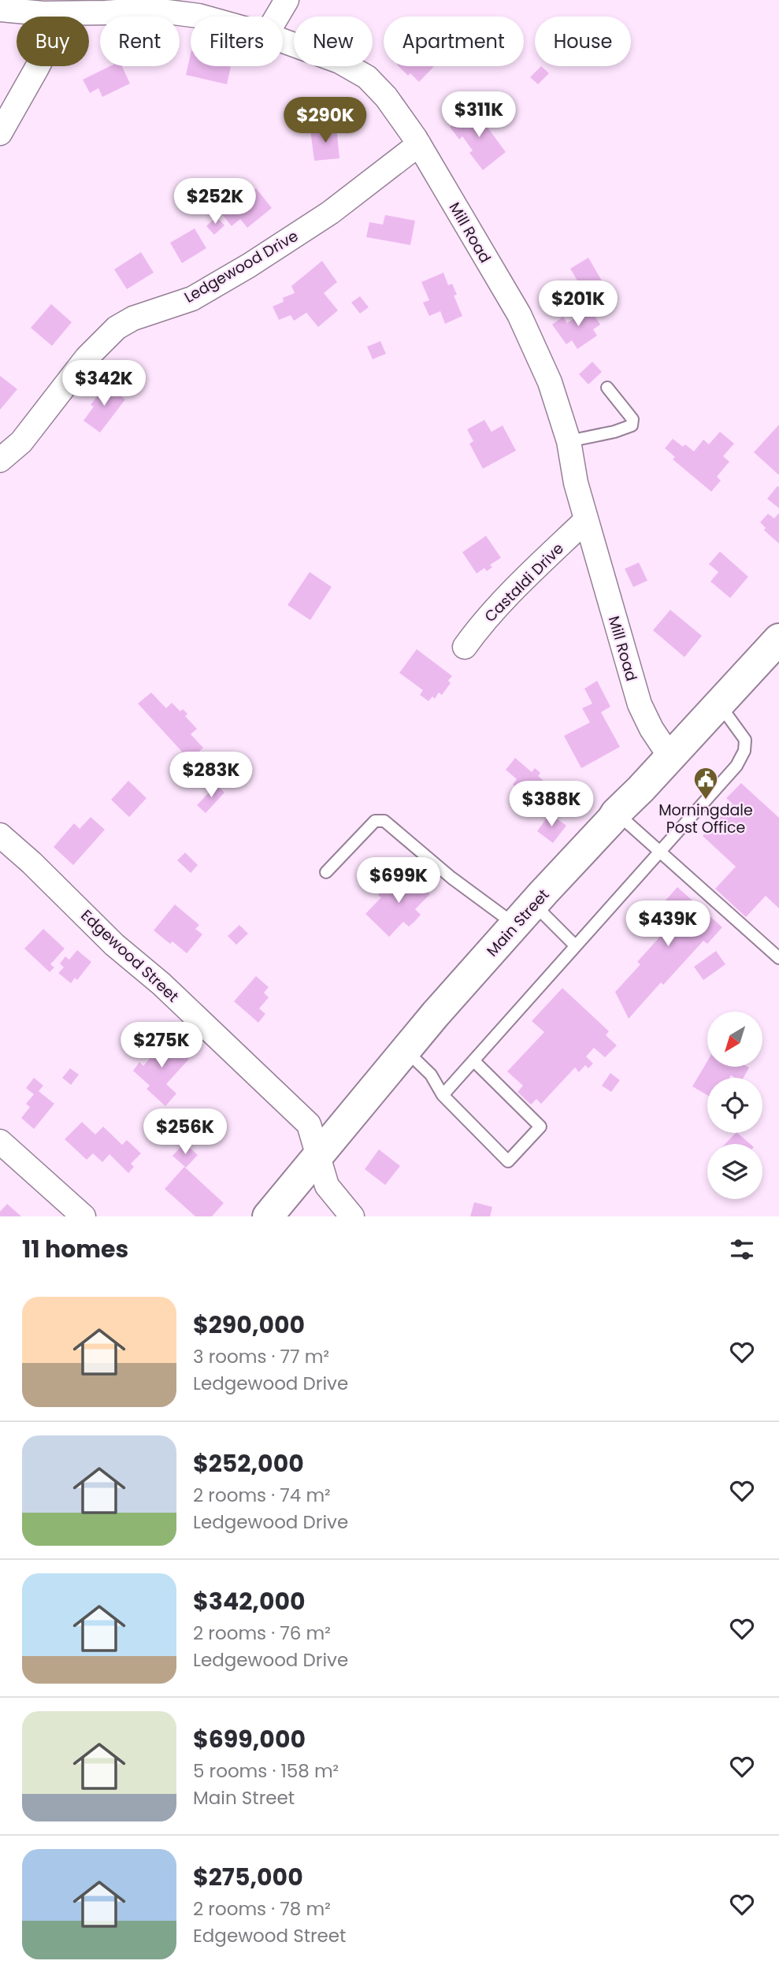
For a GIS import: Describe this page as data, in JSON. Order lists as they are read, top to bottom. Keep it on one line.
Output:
{"streets":{"main road":["Main Street"],"street":["Mill Road","Ledgewood Drive","Castaldi Drive","Edgewood Street"]},"crossings":[["Mill Road","Ledgewood Drive"],["Mill Road","Castaldi Drive"],["Mill Road","Main Street"],["Main Street","Edgewood Street"]],"places":{"public building":["Morningdale Post Office"]},"north":"bottom left","page":{"chip":["Buy","Rent","Filters","New","Apartment","House"],"price":["$311K","$290K","$252K","$201K","$342K","$283K","$388K","$699K","$439K","$275K","$256K"],"heading":"11 homes","list":[{"name":"$290,000","note":"3 rooms · 77 m² · Ledgewood Drive"},{"name":"$252,000","note":"2 rooms · 74 m² · Ledgewood Drive"},{"name":"$342,000","note":"2 rooms · 76 m² · Ledgewood Drive"},{"name":"$699,000","note":"5 rooms · 158 m² · Main Street"},{"name":"$275,000","note":"2 rooms · 78 m² · Edgewood Street"}]}}
